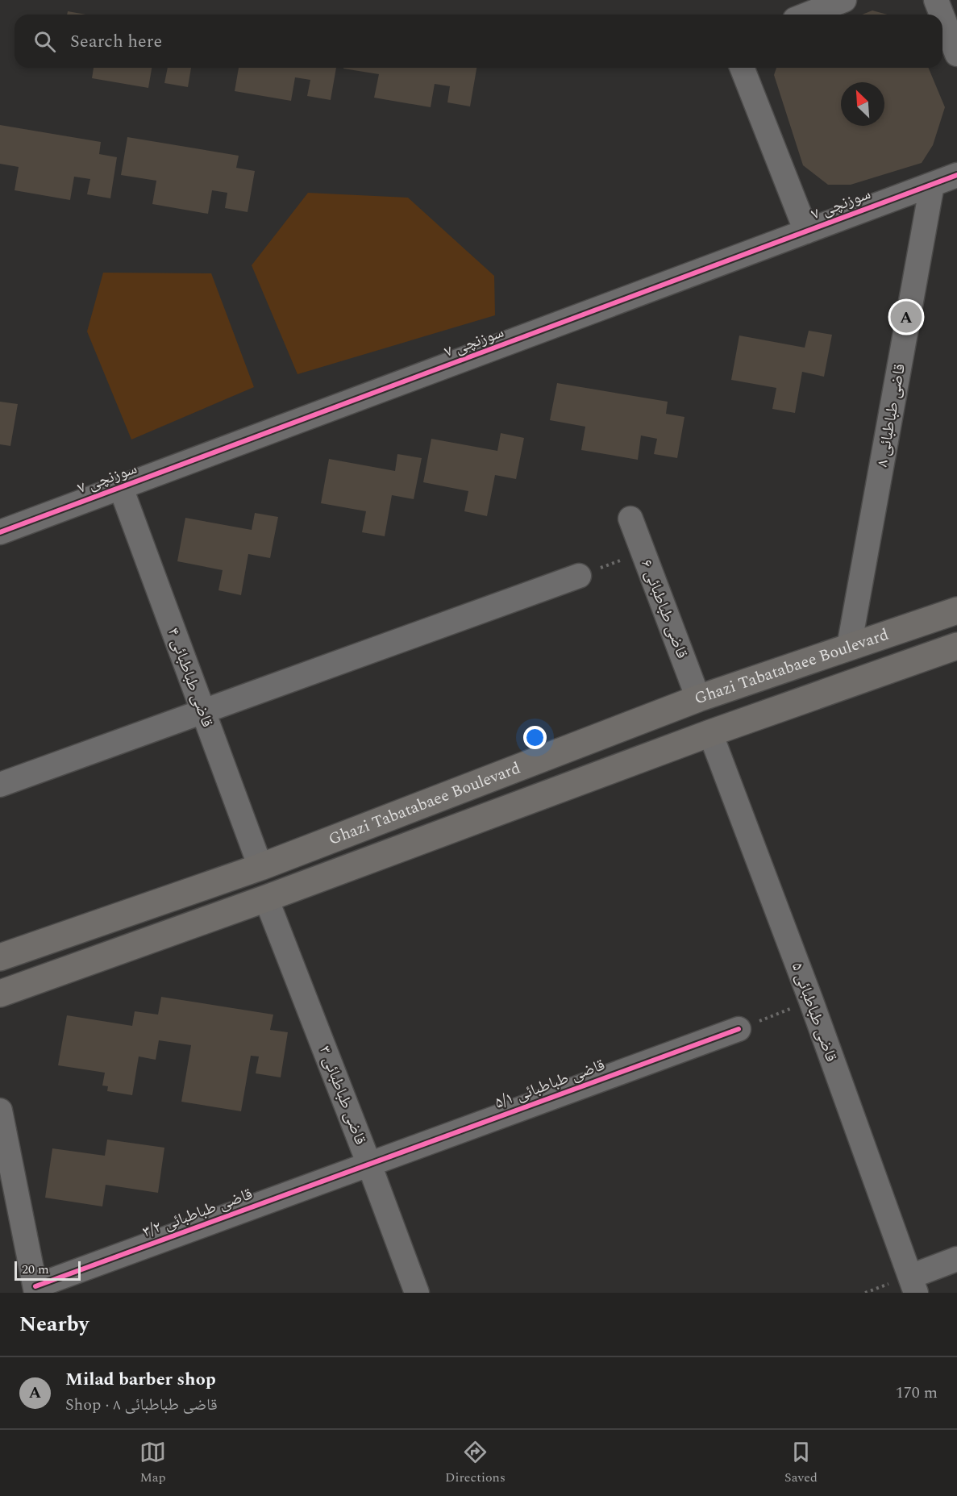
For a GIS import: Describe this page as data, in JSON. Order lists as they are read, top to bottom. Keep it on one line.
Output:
{"streets":{"main road":["Ghazi Tabatabaee Boulevard"],"street":["سوزنچی ۷","قاضی طباطبائی ۸","قاضی طباطبائی ۶","قاضی طباطبائی ۴","قاضی طباطبائی ۵","قاضی طباطبائی ۵/۱","قاضی طباطبائی ۳","قاضی طباطبائی ۳/۲"]},"crossings":[["سوزنچی ۷","قاضی طباطبائی ۸"],["سوزنچی ۷","قاضی طباطبائی ۴"],["قاضی طباطبائی ۸","Ghazi Tabatabaee Boulevard"],["قاضی طباطبائی ۶","Ghazi Tabatabaee Boulevard"],["Ghazi Tabatabaee Boulevard","قاضی طباطبائی ۴"],["Ghazi Tabatabaee Boulevard","قاضی طباطبائی ۵"],["Ghazi Tabatabaee Boulevard","قاضی طباطبائی ۳"],["قاضی طباطبائی ۵/۱","قاضی طباطبائی ۳"],["قاضی طباطبائی ۵/۱","قاضی طباطبائی ۳/۲"],["قاضی طباطبائی ۳","قاضی طباطبائی ۳/۲"]],"scale_bar":"20 m","north":"top left","page":{"search":"Search here","pins":"A","scale":"20 m","heading":"Nearby","list":[{"mark":"A","name":"Milad barber shop","note":"Shop · قاضی طباطبائی ۸","value":"170 m"}],"nav":["Map","Directions","Saved"]}}
